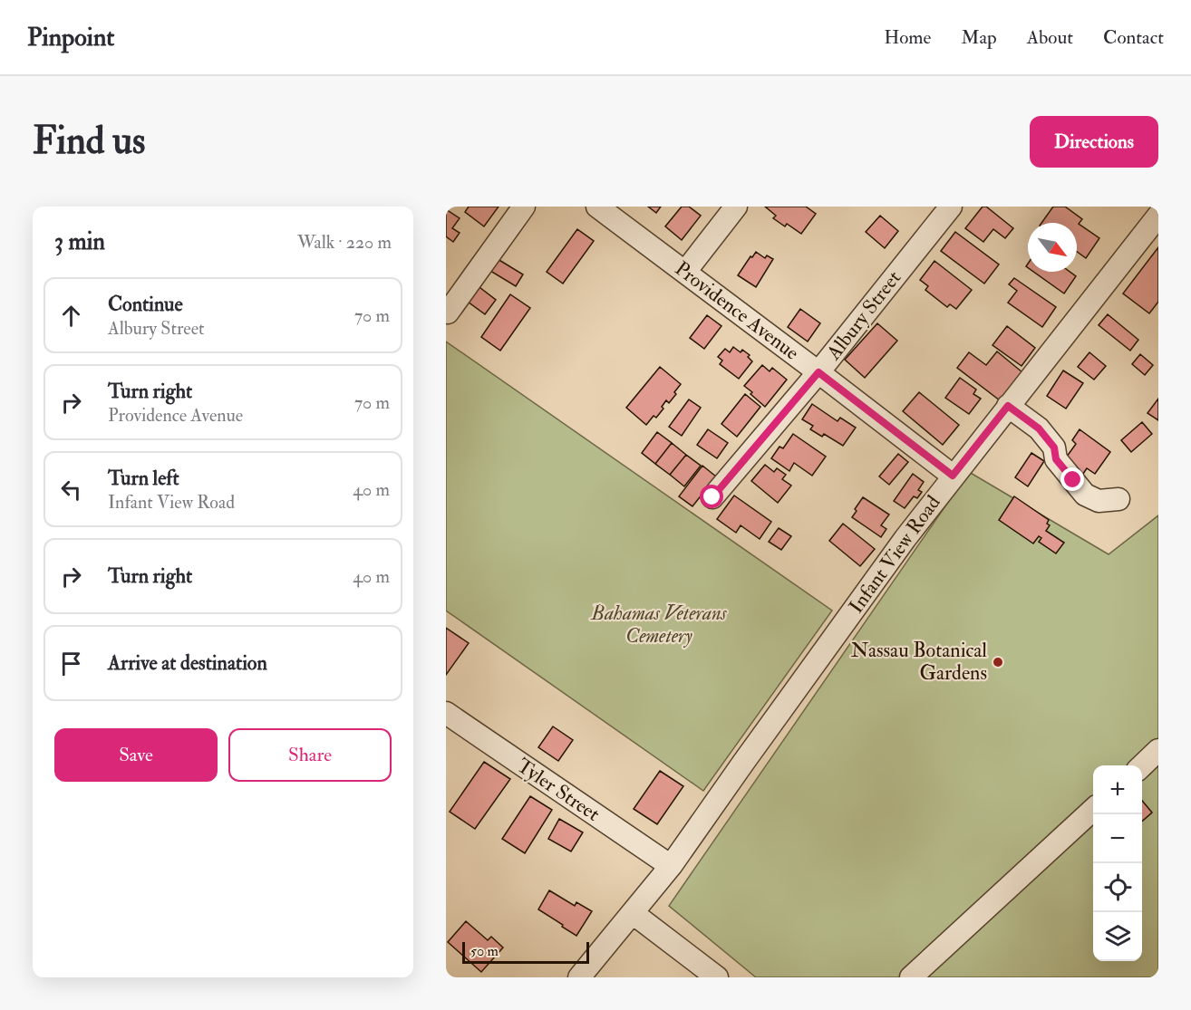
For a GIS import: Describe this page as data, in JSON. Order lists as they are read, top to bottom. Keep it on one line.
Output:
{"streets":{"street":["Providence Avenue","Albury Street","Infant View Road","Tyler Street"]},"crossings":[["Providence Avenue","Albury Street"],["Providence Avenue","Infant View Road"],["Infant View Road","Tyler Street"]],"parks":["Bahamas Veterans Cemetery"],"places":["Nassau Botanical Gardens"],"scale_bar":"50 m","north":"bottom right","page":{"header":"Pinpoint","nav":["Home","Map","About","Contact"],"buttons":["Directions",["Save","Share"]],"title":"Find us","heading":["3 min","Walk · 220 m"],"list":[["Continue","Albury Street","70 m"],["Turn right","Providence Avenue","70 m"],["Turn left","Infant View Road","40 m"],["Turn right","40 m"],"Arrive at destination"],"map_buttons":["+","−"],"scale":"50 m"}}
